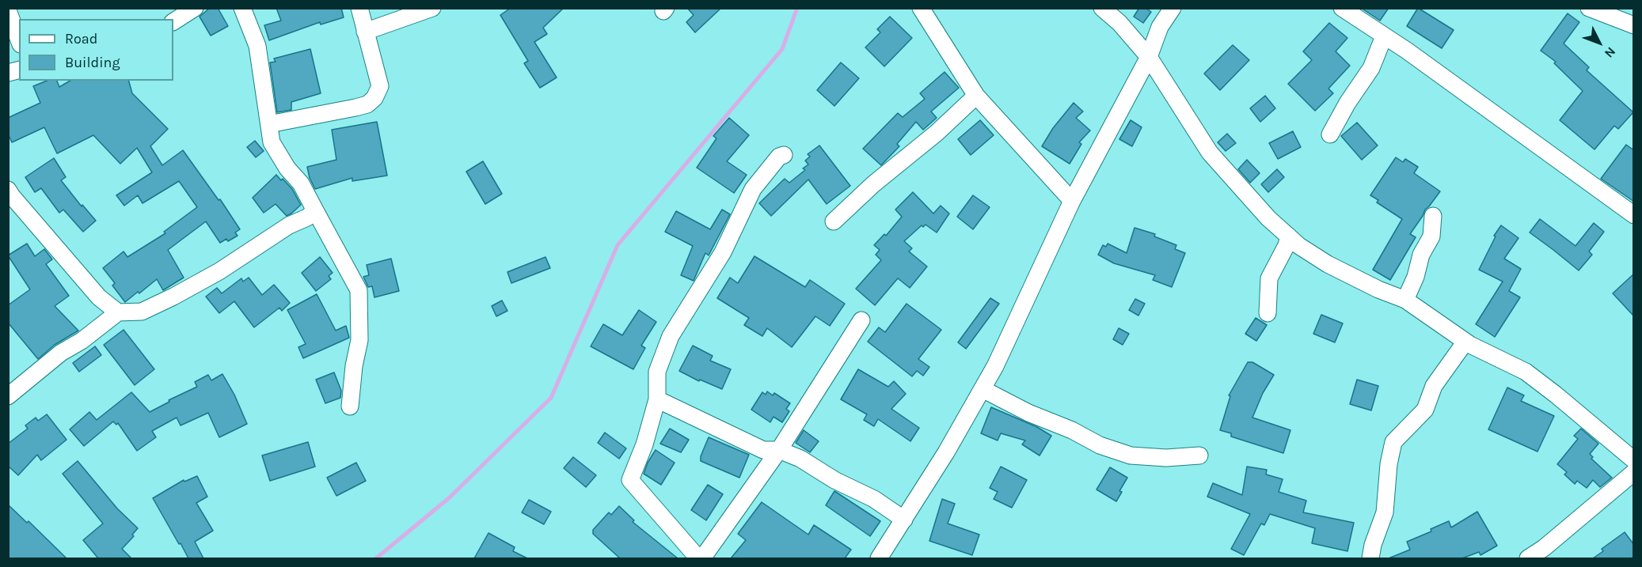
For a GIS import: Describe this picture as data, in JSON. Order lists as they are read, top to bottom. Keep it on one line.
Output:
{"legend":["Road","Building"],"north":"bottom right"}
